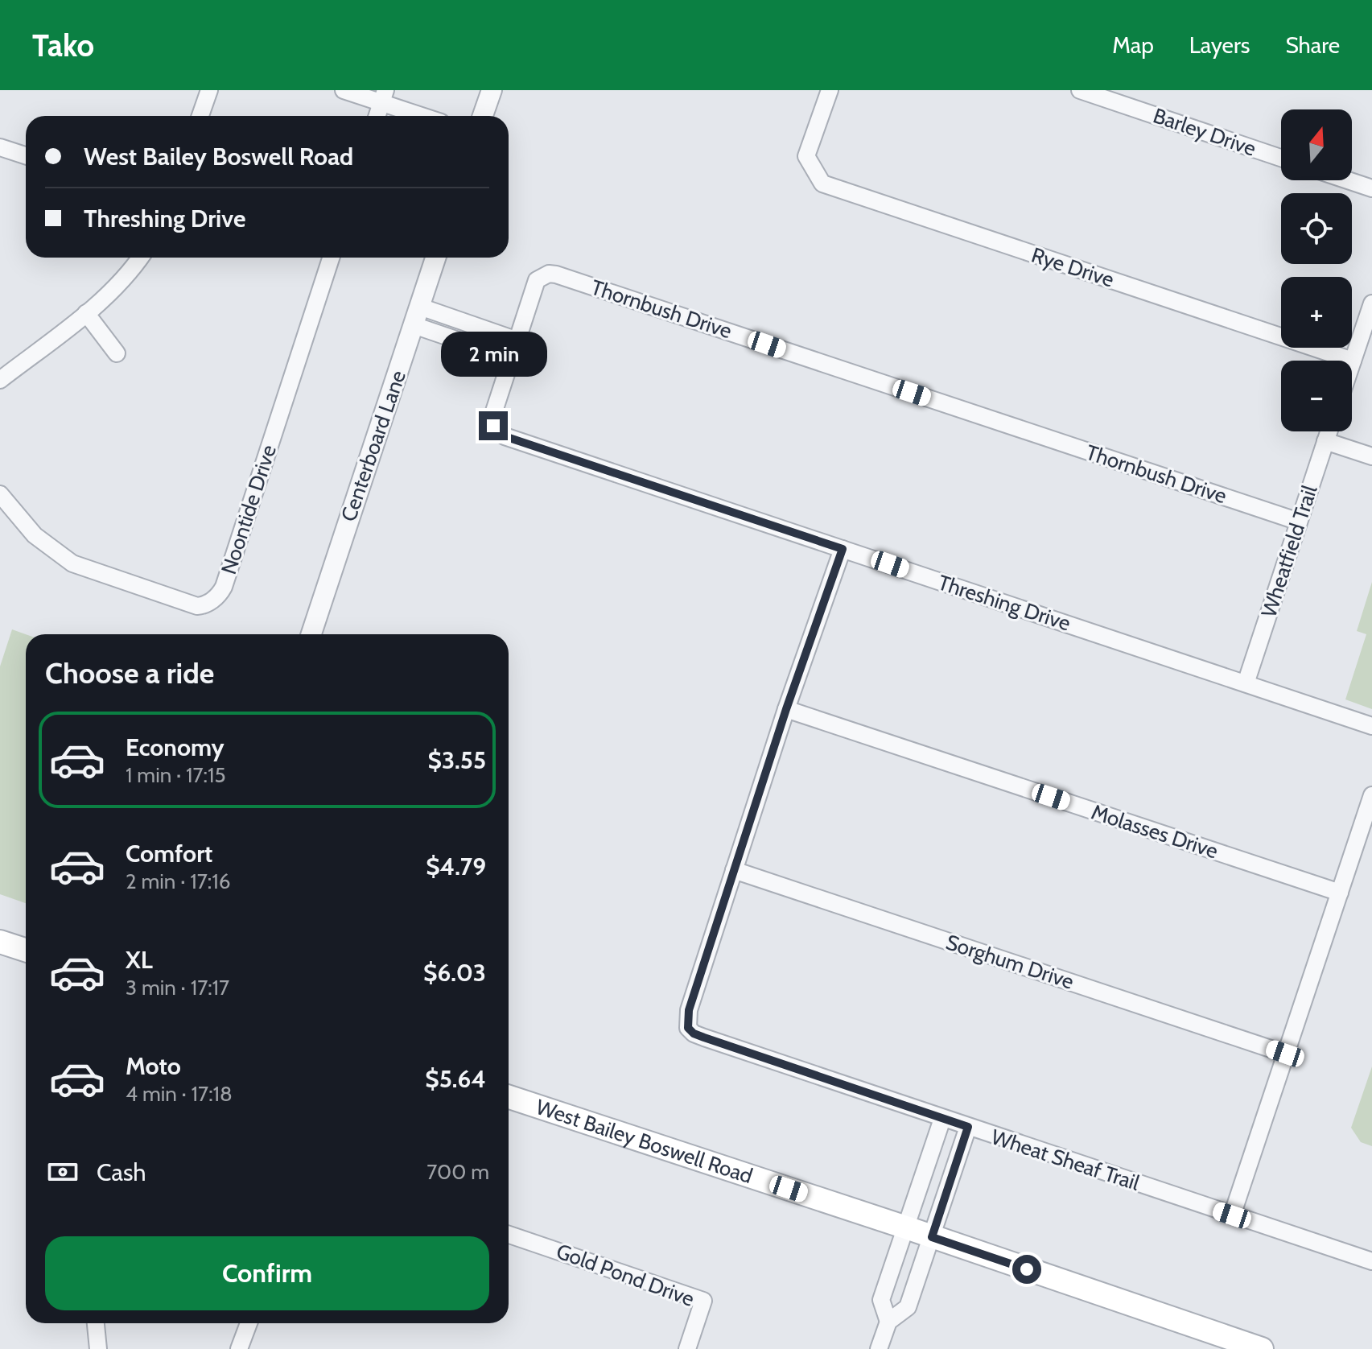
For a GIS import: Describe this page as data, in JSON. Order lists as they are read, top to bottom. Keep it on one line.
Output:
{"streets":{"main road":["West Bailey Boswell Road"],"street":["Barley Drive","Rye Drive","Thornbush Drive","Centerboard Lane","Noontide Drive","Wheatfield Trail","Threshing Drive","Molasses Drive","Sorghum Drive","Wheat Sheaf Trail","Gold Pond Drive"]},"crossings":[["Thornbush Drive","Wheatfield Trail"],["Thornbush Drive","Threshing Drive"],["Wheatfield Trail","Threshing Drive"],["Sorghum Drive","Wheat Sheaf Trail"]],"north":"top","page":{"header":"Tako","nav":["Map","Layers","Share"],"map_buttons":["+","−"],"banner":["West Bailey Boswell Road","Threshing Drive"],"bubble":"2 min","heading":"Choose a ride","list":[{"name":"Economy","note":"1 min · 17:15","value":"$3.55"},{"name":"Comfort","note":"2 min · 17:16","value":"$4.79"},{"name":"XL","note":"3 min · 17:17","value":"$6.03"},{"name":"Moto","note":"4 min · 17:18","value":"$5.64"}],"pay":["Cash","700 m"],"buttons":"Confirm"}}
